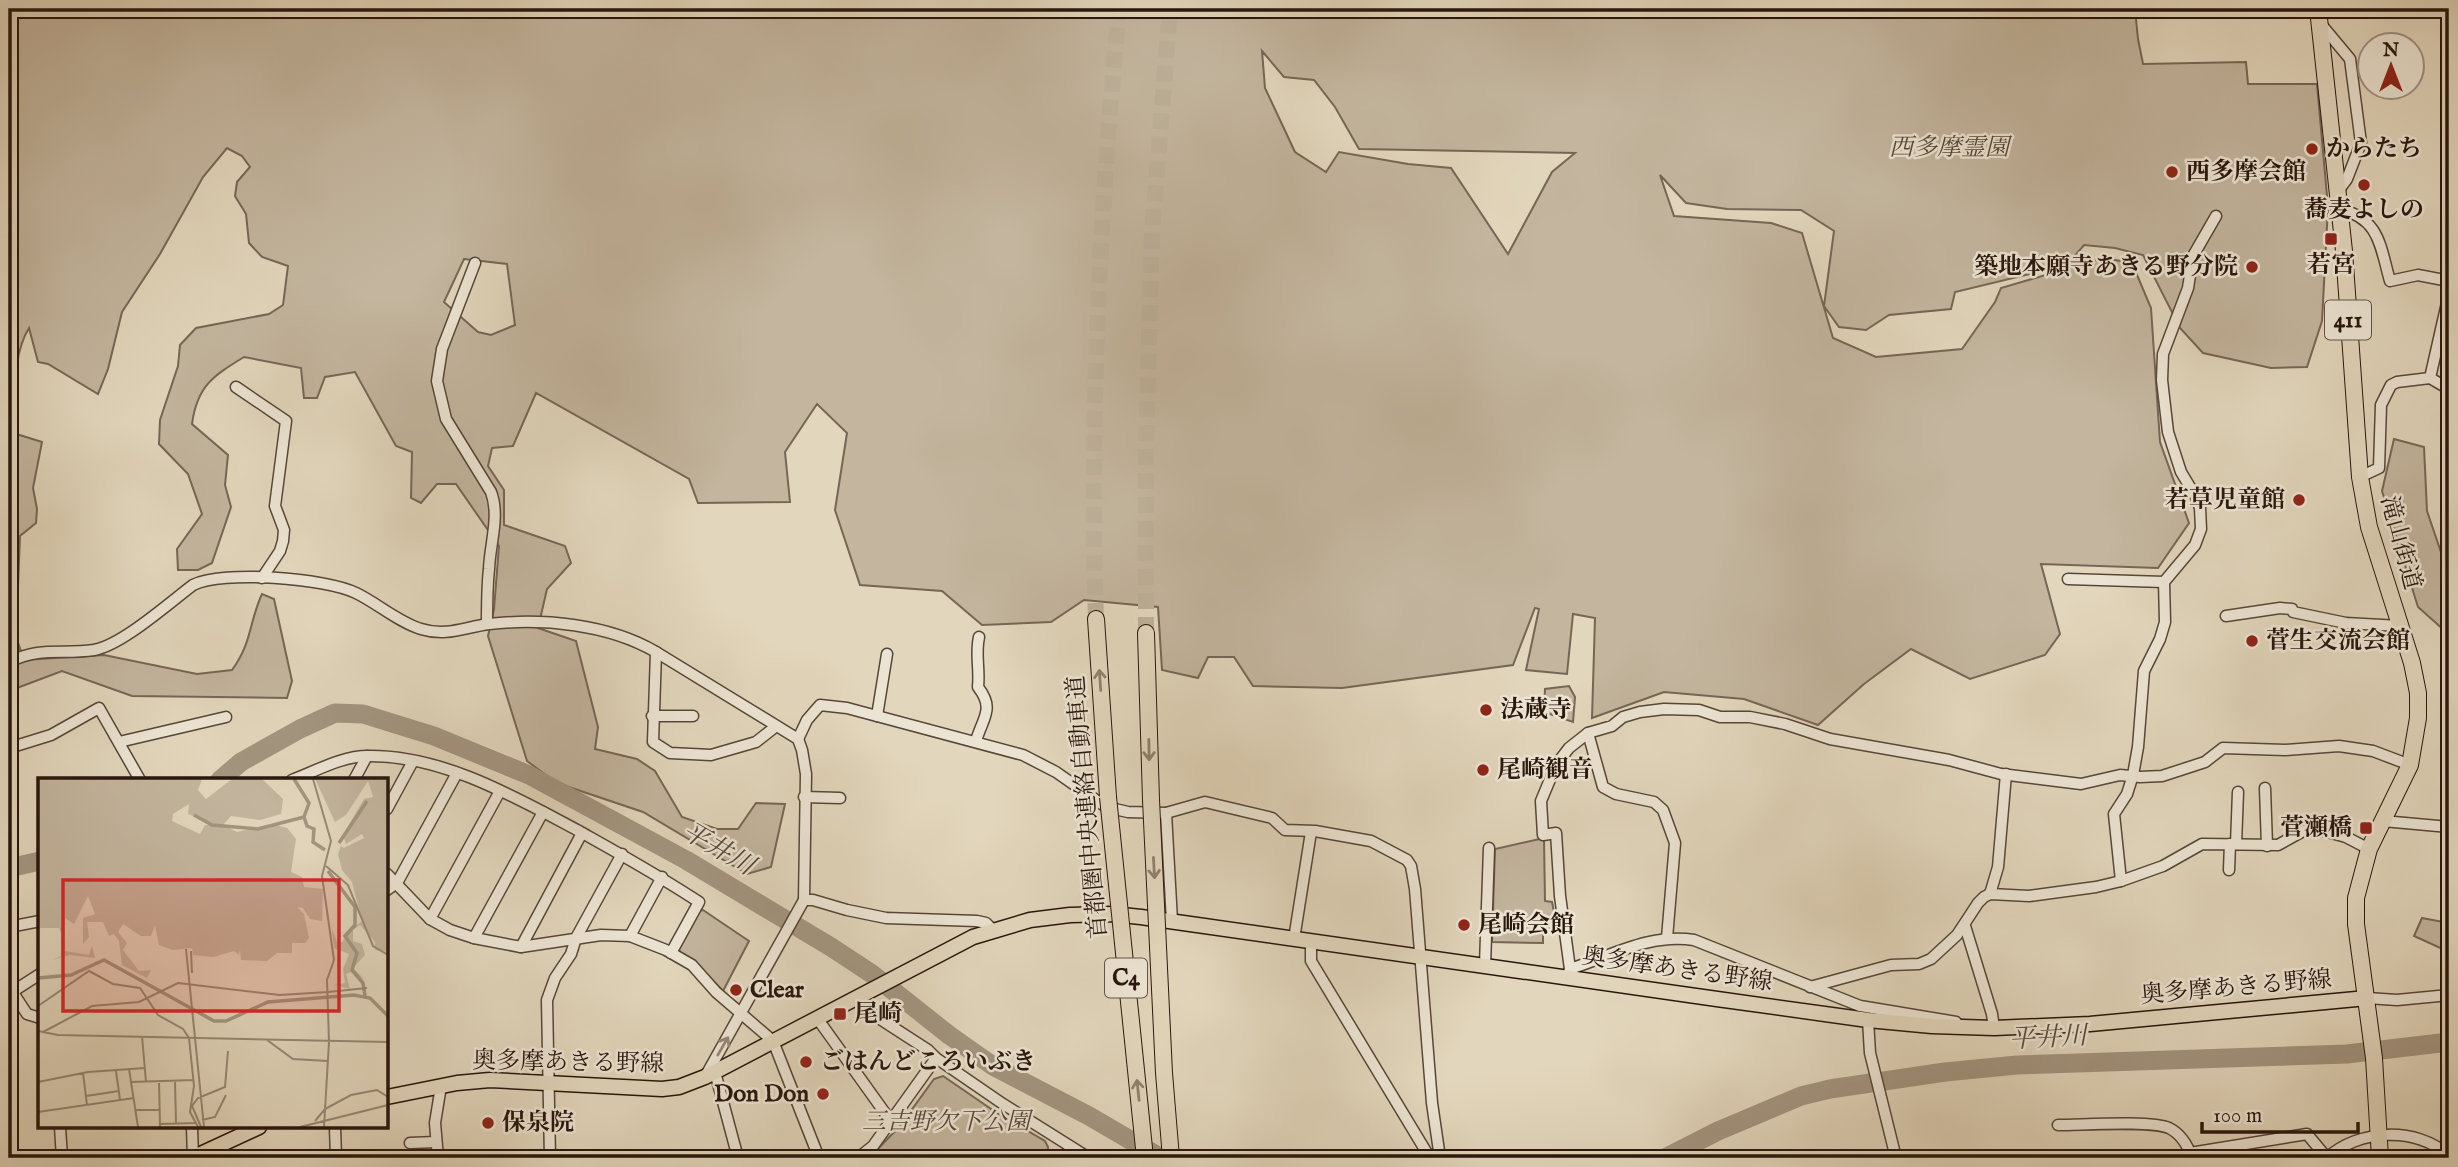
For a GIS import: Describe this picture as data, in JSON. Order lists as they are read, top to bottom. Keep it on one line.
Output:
{"streets":{"highway":["411","滝山街道","首都圏中央連絡自動車道","C4"],"main road":["奥多摩あきる野線"]},"crossings":[["滝山街道","奥多摩あきる野線"]],"water":["平井川"],"parks":["西多摩霊園","三吉野欠下公園"],"places":{"other":["からたち","西多摩会館","蕎麦よしの","築地本願寺あきる野分院","若草児童館","菅生交流会館","法蔵寺","尾崎観音","尾崎会館","Clear","ごはんどころいぶき","Don Don","保泉院"],"transit":["若宮","菅瀬橋","尾崎"]},"scale_bar":"100 m","north":"top"}
